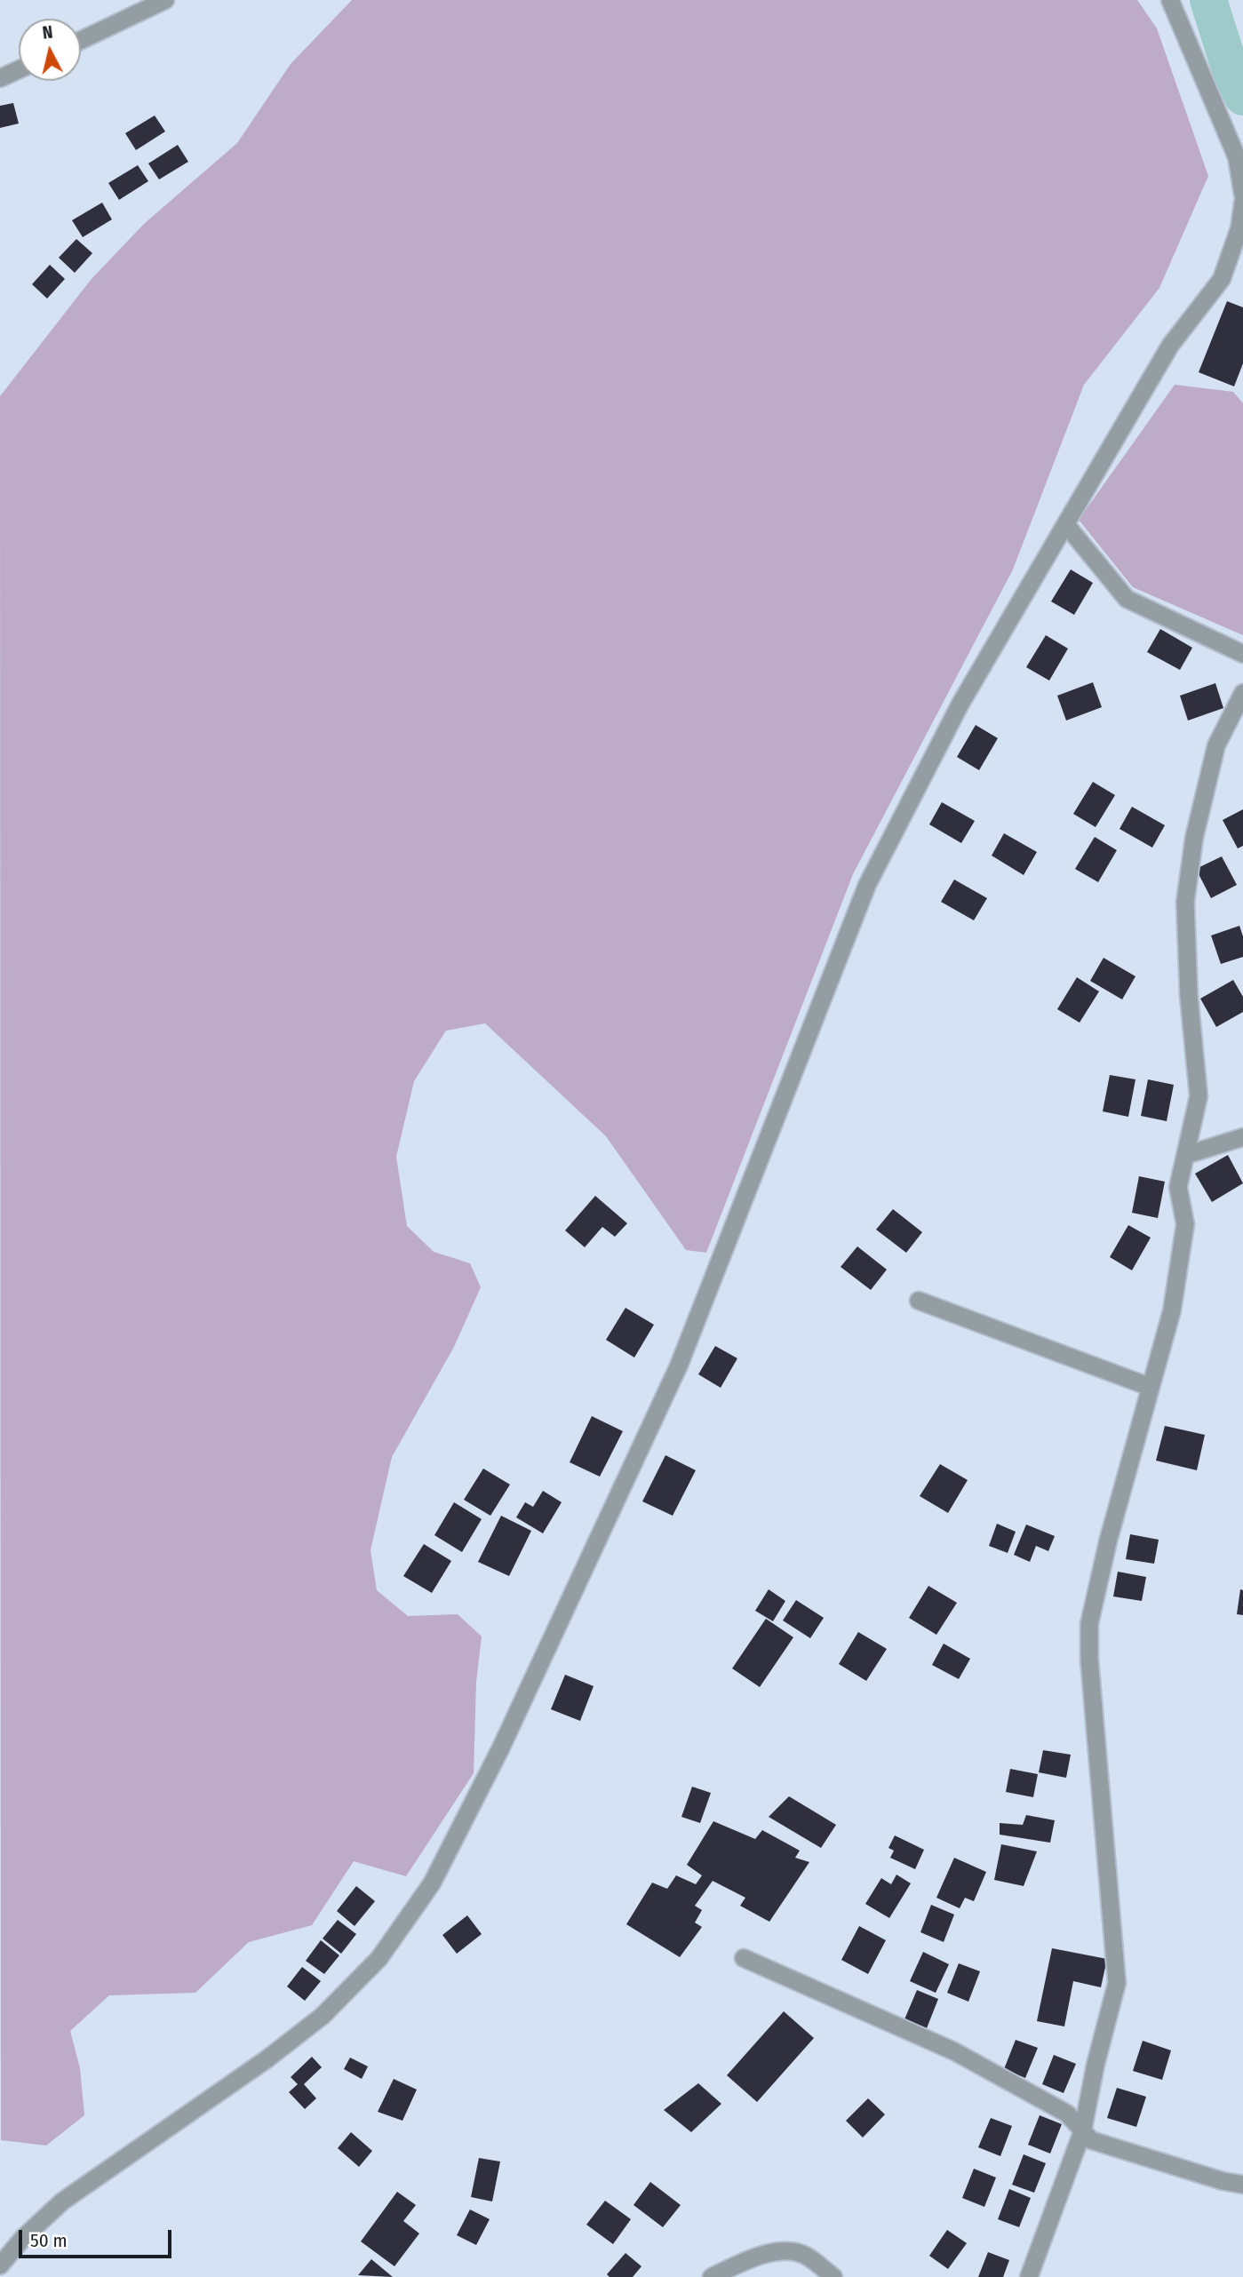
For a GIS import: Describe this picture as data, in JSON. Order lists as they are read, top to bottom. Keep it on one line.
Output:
{"scale_bar":"50 m","north":"top"}
